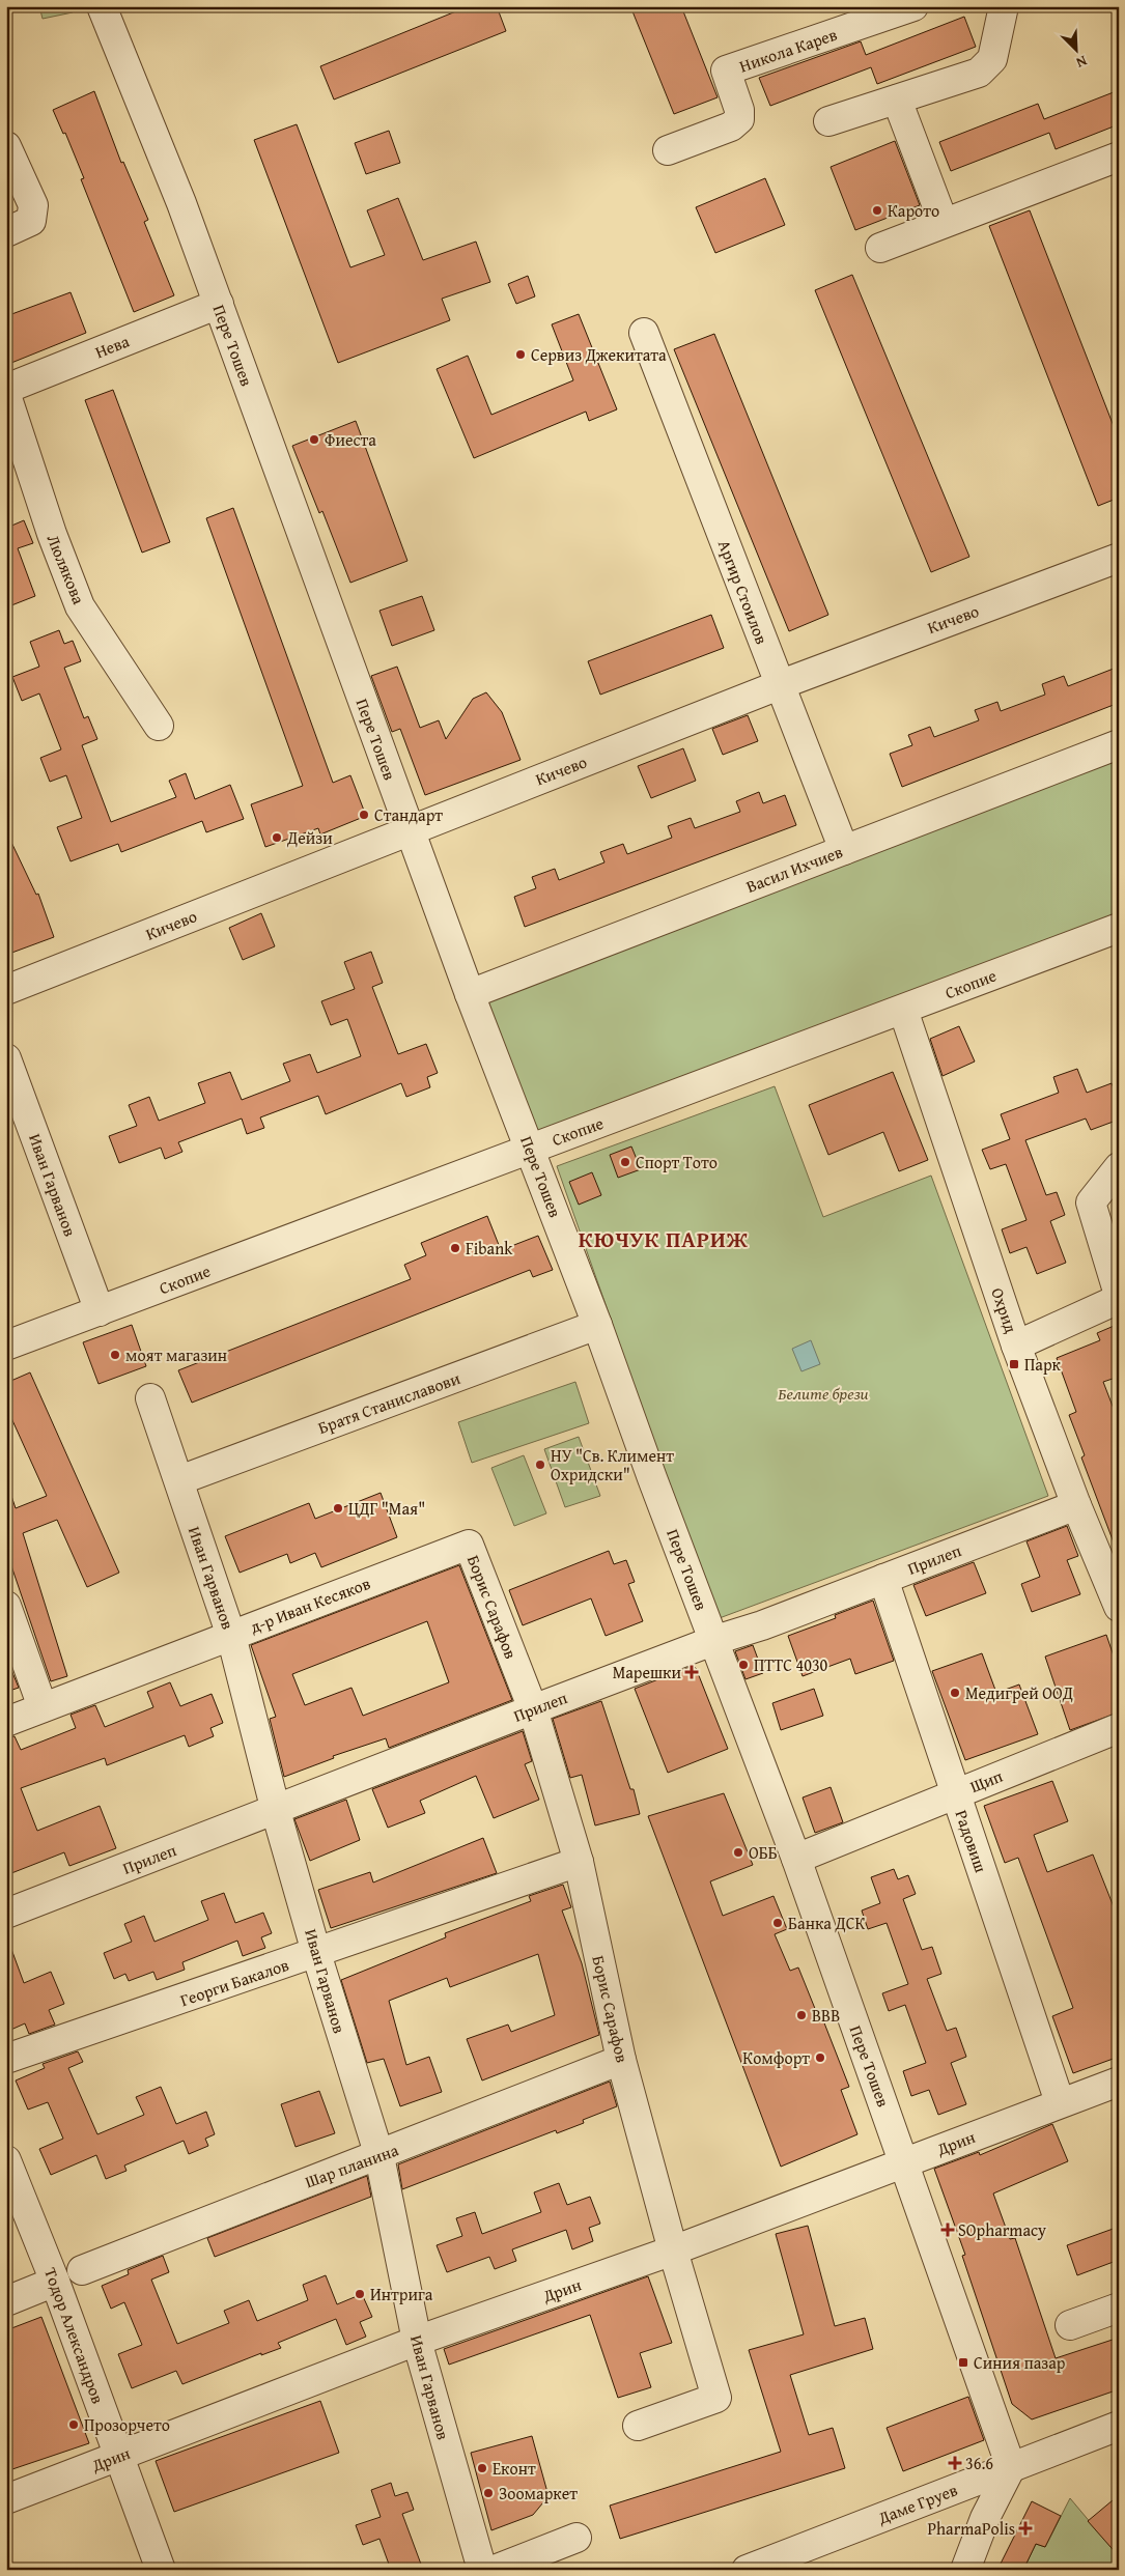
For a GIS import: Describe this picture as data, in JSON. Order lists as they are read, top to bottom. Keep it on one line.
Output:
{"streets":{"street":["Никола Карев","Пере Тошев","Нева","Люлякова","Аргир Стоилов","Кичево","Васил Ихчиев","Скопие","Иван Гарванов","Охрид","Братя Станиславови","Прилеп","д-р Иван Кесяков","Борис Сарафов","Щип","Радовиш","Георги Бакалов","Дрин","Шар планина","Тодор Александров","Даме Груев"]},"crossings":[["Пере Тошев","Нева"],["Пере Тошев","Кичево"],["Пере Тошев","Васил Ихчиев"],["Пере Тошев","Скопие"],["Пере Тошев","Братя Станиславови"],["Пере Тошев","Прилеп"],["Пере Тошев","Щип"],["Пере Тошев","Дрин"],["Пере Тошев","Даме Груев"],["Аргир Стоилов","Кичево"],["Аргир Стоилов","Васил Ихчиев"],["Скопие","Иван Гарванов"],["Скопие","Охрид"],["Иван Гарванов","Братя Станиславови"],["Иван Гарванов","Прилеп"],["Иван Гарванов","д-р Иван Кесяков"],["Иван Гарванов","Георги Бакалов"],["Иван Гарванов","Дрин"],["Иван Гарванов","Шар планина"],["Охрид","Прилеп"],["Прилеп","Борис Сарафов"],["Прилеп","Радовиш"],["д-р Иван Кесяков","Борис Сарафов"],["Борис Сарафов","Георги Бакалов"],["Борис Сарафов","Дрин"],["Борис Сарафов","Шар планина"],["Щип","Радовиш"],["Радовиш","Дрин"],["Дрин","Тодор Александров"]],"districts":["КЮЧУК ПАРИЖ"],"parks":["Белите брези"],"places":{"other":["Карото","Сервиз Джекитата","Фиеста","Стандарт","Дейзи","Спорт Тото","Fibank","моят магазин","НУ \"Св. Климент Охридски\"","ЦДГ \"Мая\"","ПТТС 4030","Медигрей ООД","ОББ","Банка ДСК","BBB","Комфорт","Интрига","Прозорчето","Еконт","Зоомаркет"],"transit":["Парк","Синия пазар"],"health":["Марешки","SOpharmacy","36.6","PharmaPolis"]},"north":"bottom right"}
